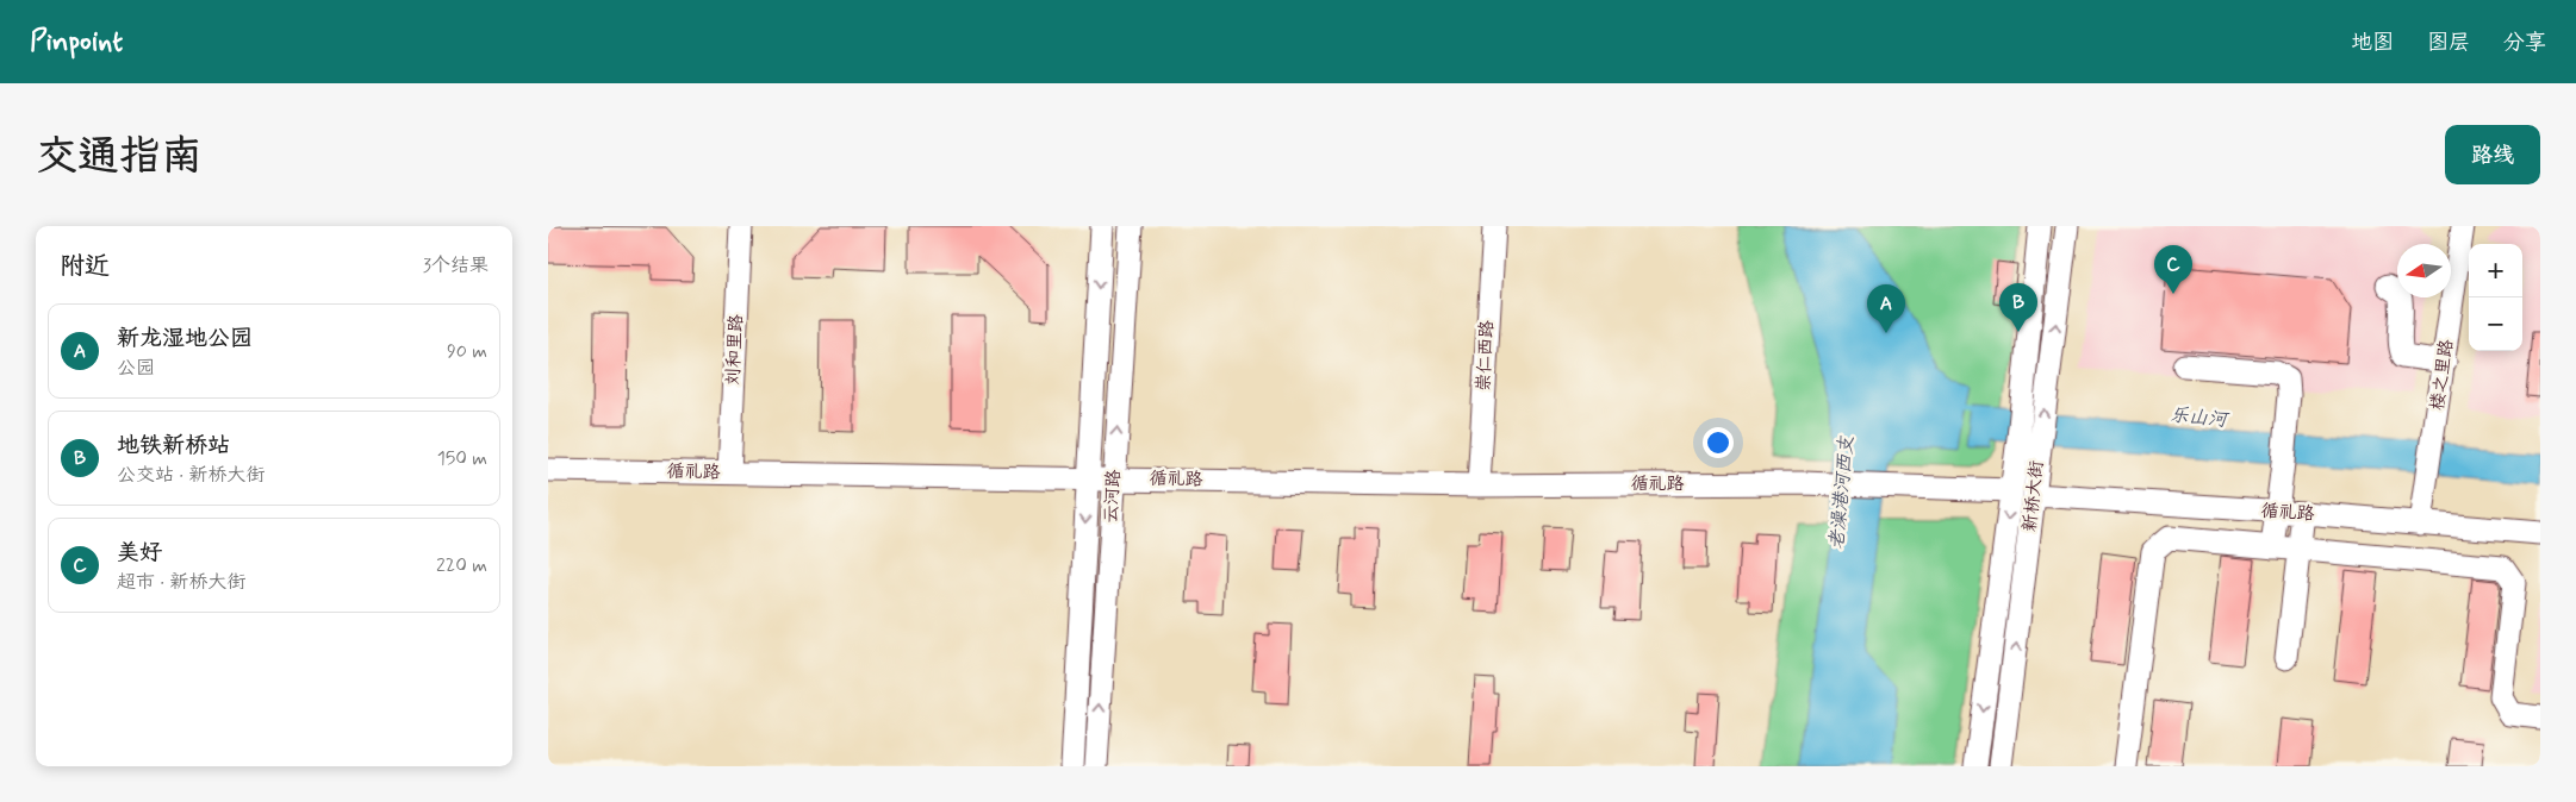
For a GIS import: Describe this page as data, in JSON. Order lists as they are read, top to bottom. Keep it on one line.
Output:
{"streets":{"street":["刘和里路","崇仁西路","楼之里路","循礼路","云河路","新桥大街"]},"crossings":[["刘和里路","循礼路"],["崇仁西路","循礼路"],["楼之里路","循礼路"],["循礼路","云河路"],["循礼路","新桥大街"]],"water":["乐山河","老澡港河西支"],"north":"left","page":{"header":"Pinpoint","nav":["地图","图层","分享"],"buttons":"路线","title":"交通指南","heading":["附近","3个结果"],"map_buttons":["+","−"],"pins":["C","B","A"],"list":[{"mark":"A","name":"新龙湿地公园","note":"公园","value":"90 m"},{"mark":"B","name":"地铁新桥站","note":"公交站 · 新桥大街","value":"150 m"},{"mark":"C","name":"美好","note":"超市 · 新桥大街","value":"220 m"}]}}
